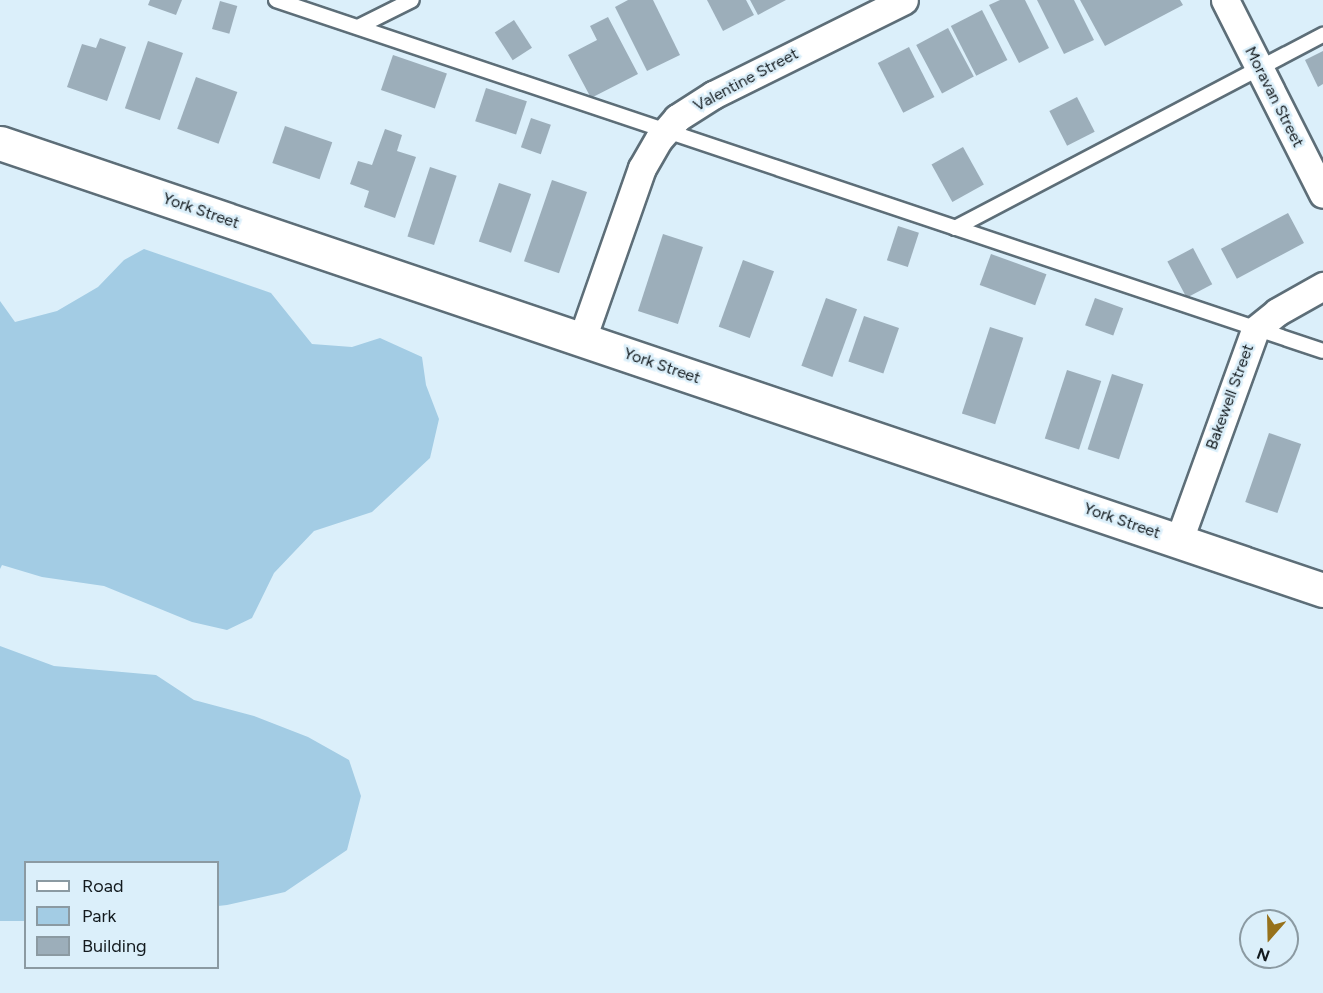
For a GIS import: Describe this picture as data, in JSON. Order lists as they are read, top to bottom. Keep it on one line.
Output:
{"streets":{"street":["Valentine Street","Moravan Street","York Street","Bakewell Street"]},"crossings":[["Valentine Street","York Street"],["York Street","Bakewell Street"]],"legend":["Road","Park","Building"],"north":"bottom"}
